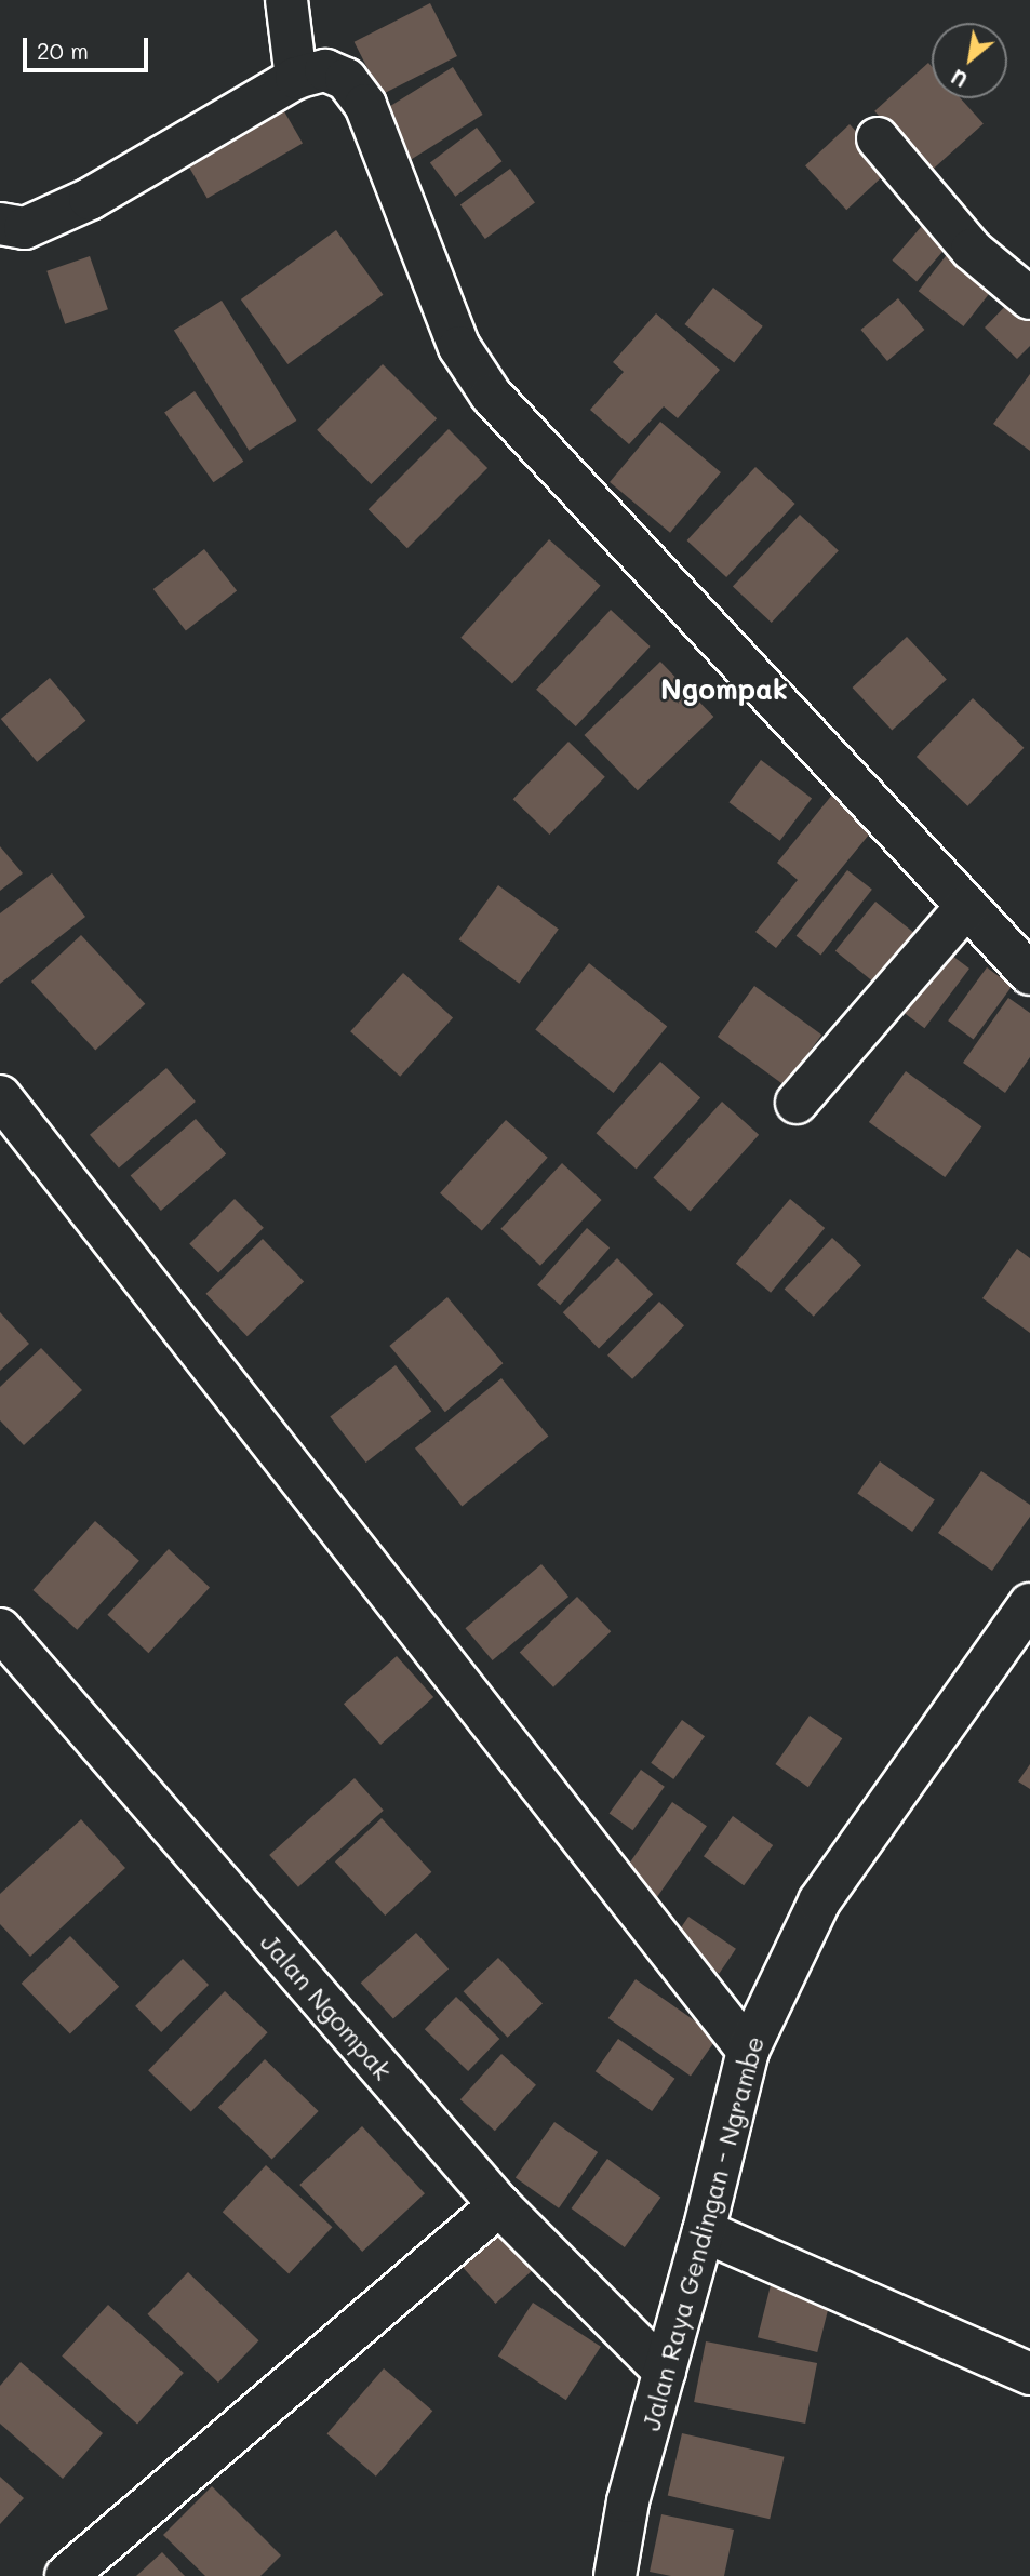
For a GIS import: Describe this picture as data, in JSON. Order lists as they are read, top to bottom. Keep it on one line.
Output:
{"streets":{"street":["Jalan Ngompak","Jalan Raya Gendingan - Ngrambe"]},"crossings":[["Jalan Ngompak","Jalan Raya Gendingan - Ngrambe"]],"districts":["Ngompak"],"scale_bar":"20 m","north":"bottom left"}
